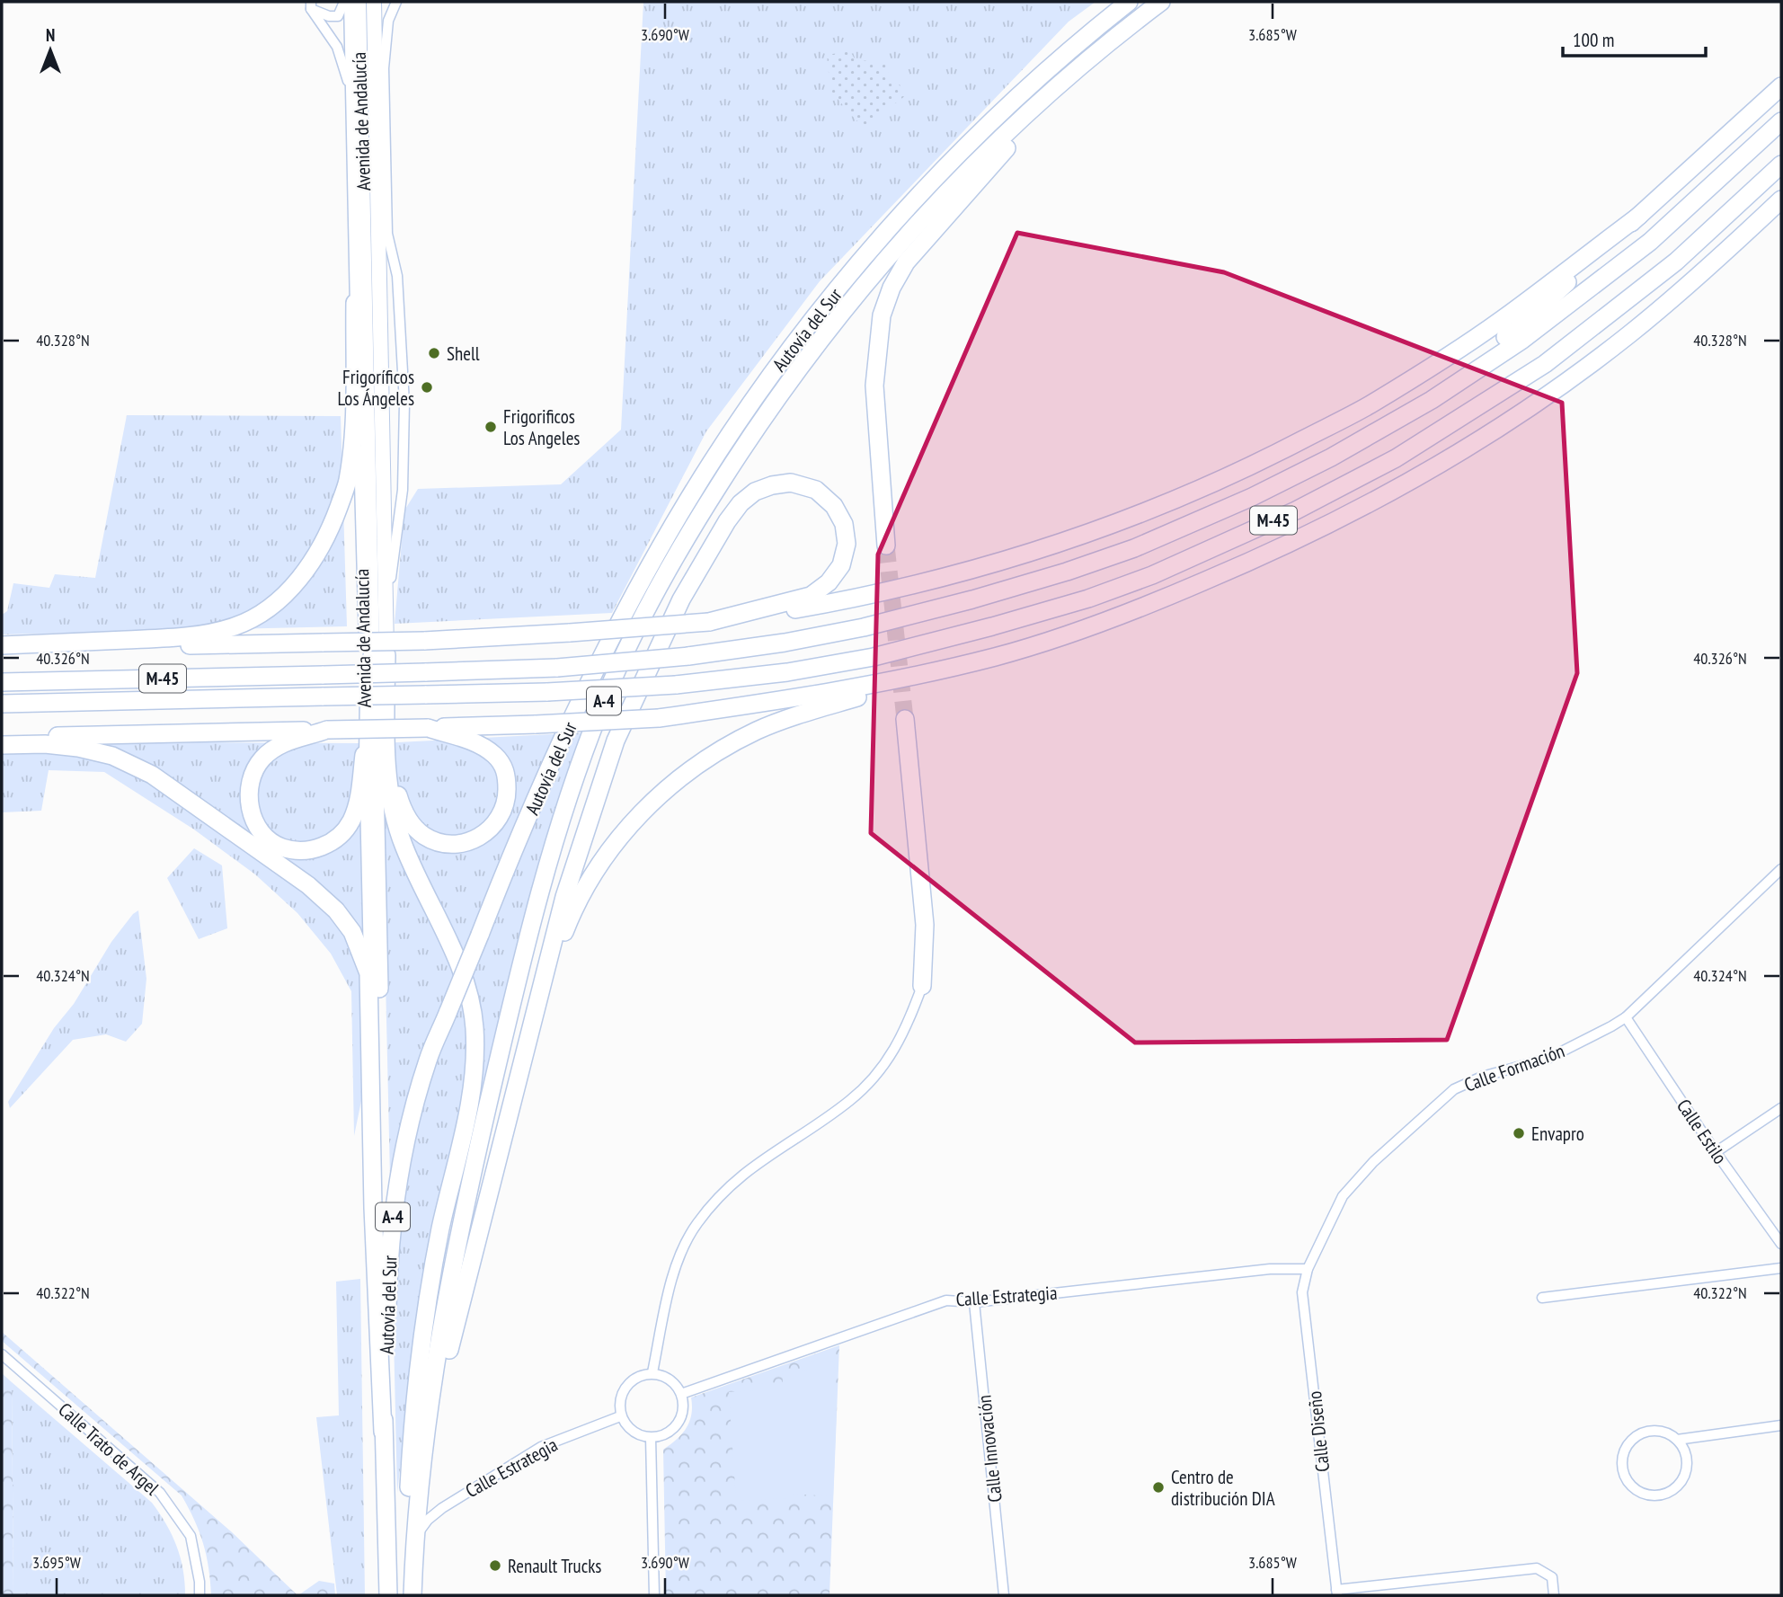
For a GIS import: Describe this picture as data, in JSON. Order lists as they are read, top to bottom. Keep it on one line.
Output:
{"streets":{"highway":["Autovía del Sur","M-45","A-4"],"main road":["Avenida de Andalucía"],"street":["Calle Formación","Calle Estilo","Calle Estrategia","Calle Diseño","Calle Trato de Argel","Calle Innovación"]},"crossings":[["Autovía del Sur","Calle Estrategia"],["Calle Formación","Calle Estilo"],["Calle Formación","Calle Estrategia"],["Calle Formación","Calle Diseño"],["Calle Estrategia","Calle Diseño"],["Calle Estrategia","Calle Innovación"]],"places":["Shell","Frigoríficos Los Ángeles","Frigorificos Los Angeles","Envapro","Centro de distribución DIA","Renault Trucks"],"scale_bar":"100 m","north":"top","coordinates":["3.690°W","3.685°W","40.328°N","40.326°N","40.324°N","40.322°N","3.695°W"]}
